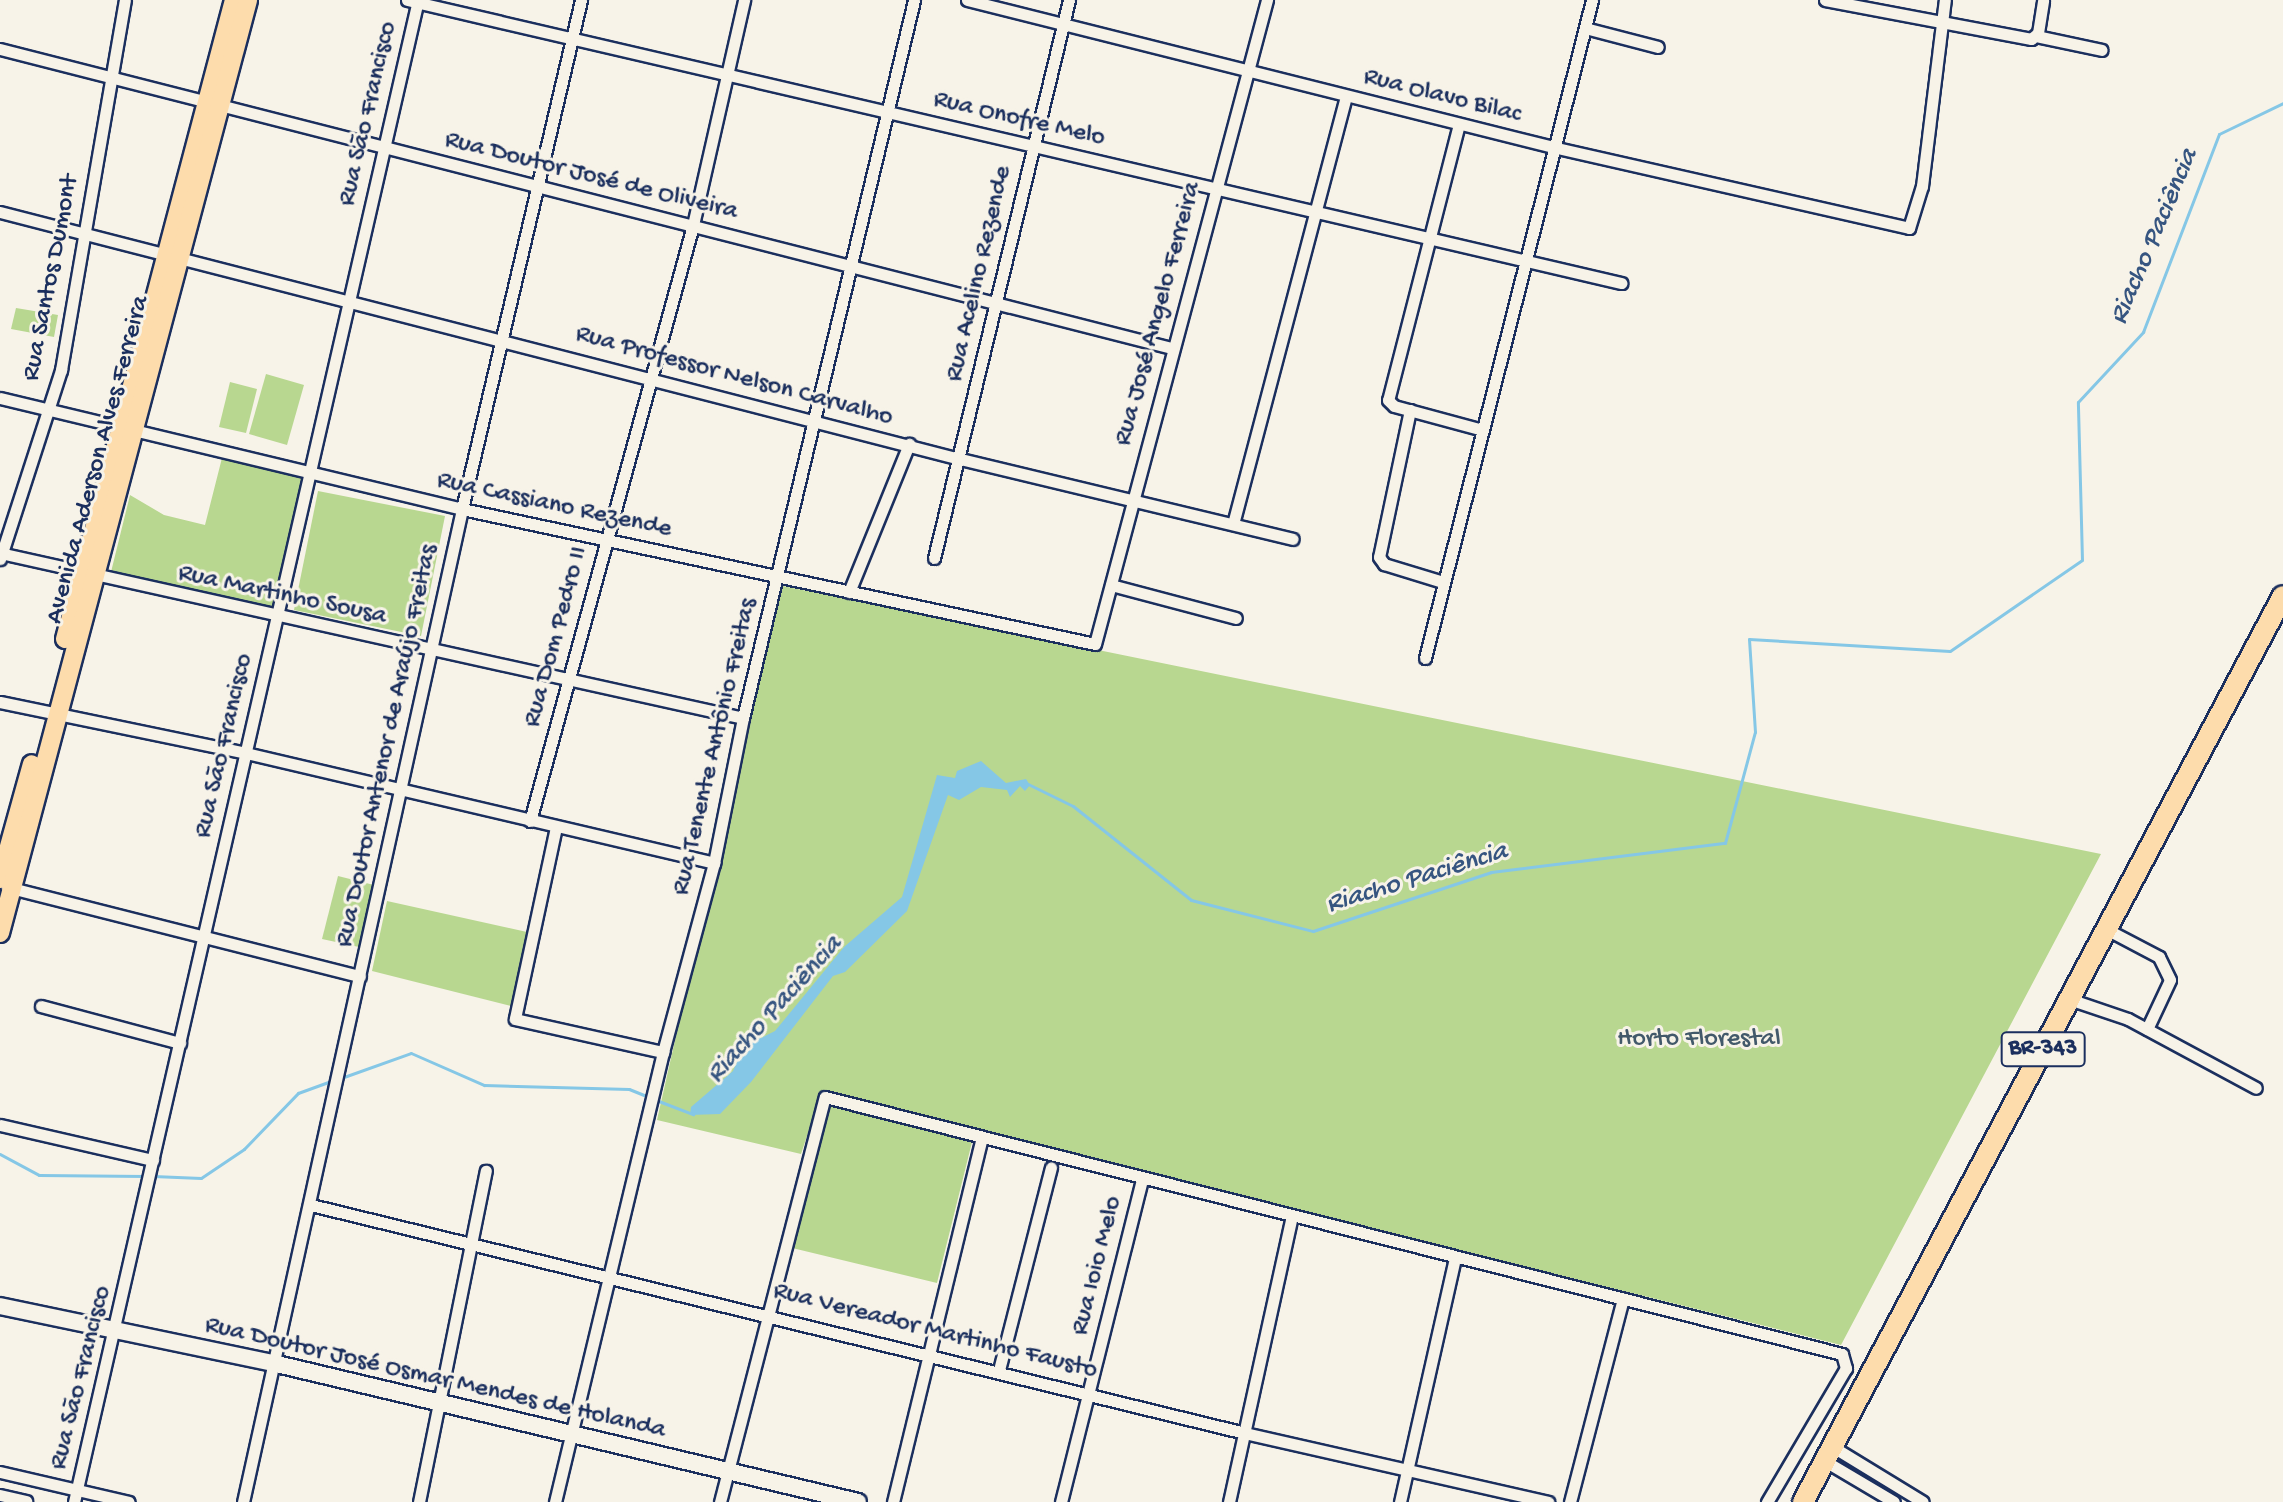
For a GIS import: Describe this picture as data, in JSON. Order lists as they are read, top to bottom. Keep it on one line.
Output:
{"streets":{"highway":["BR-343"],"main road":["Avenida Aderson Alves Ferreira"],"street":["Rua Olavo Bilac","Rua São Francisco","Rua Onofre Melo","Rua Doutor José de Oliveira","Rua Acelino Rezende","Rua Santos Dumont","Rua José Angelo Ferreira","Rua Professor Nelson Carvalho","Rua Cassiano Rezende","Rua Martinho Sousa","Rua Dom Pedro II","Rua Doutor Antenor de Araújo Freitas","Rua Tenente Antônio Freitas","Rua Ioio Melo","Rua Vereador Martinho Fausto","Rua Doutor José Osmar Mendes de Holanda"]},"crossings":[["Rua Olavo Bilac","Rua Acelino Rezende"],["Rua Olavo Bilac","Rua José Angelo Ferreira"],["Rua São Francisco","Rua Onofre Melo"],["Rua São Francisco","Rua Doutor José de Oliveira"],["Rua São Francisco","Rua Professor Nelson Carvalho"],["Rua São Francisco","Rua Cassiano Rezende"],["Rua São Francisco","Rua Martinho Sousa"],["Rua São Francisco","Rua Doutor José Osmar Mendes de Holanda"],["Rua Onofre Melo","Rua Acelino Rezende"],["Rua Onofre Melo","Rua José Angelo Ferreira"],["Rua Onofre Melo","Rua Dom Pedro II"],["Rua Onofre Melo","Rua Doutor Antenor de Araújo Freitas"],["Rua Onofre Melo","Rua Tenente Antônio Freitas"],["Rua Doutor José de Oliveira","Rua Acelino Rezende"],["Rua Doutor José de Oliveira","Rua Santos Dumont"],["Rua Doutor José de Oliveira","Rua José Angelo Ferreira"],["Rua Doutor José de Oliveira","Avenida Aderson Alves Ferreira"],["Rua Doutor José de Oliveira","Rua Dom Pedro II"],["Rua Doutor José de Oliveira","Rua Doutor Antenor de Araújo Freitas"],["Rua Doutor José de Oliveira","Rua Tenente Antônio Freitas"],["Rua Acelino Rezende","Rua Professor Nelson Carvalho"],["Rua Santos Dumont","Rua Professor Nelson Carvalho"],["Rua Santos Dumont","Rua Cassiano Rezende"],["Rua Santos Dumont","Rua Martinho Sousa"],["Rua José Angelo Ferreira","Rua Professor Nelson Carvalho"],["Rua José Angelo Ferreira","Rua Cassiano Rezende"],["Rua Professor Nelson Carvalho","Avenida Aderson Alves Ferreira"],["Rua Professor Nelson Carvalho","Rua Dom Pedro II"],["Rua Professor Nelson Carvalho","Rua Doutor Antenor de Araújo Freitas"],["Rua Professor Nelson Carvalho","Rua Tenente Antônio Freitas"],["Avenida Aderson Alves Ferreira","Rua Cassiano Rezende"],["Avenida Aderson Alves Ferreira","Rua Martinho Sousa"],["Rua Cassiano Rezende","Rua Dom Pedro II"],["Rua Cassiano Rezende","Rua Doutor Antenor de Araújo Freitas"],["Rua Cassiano Rezende","Rua Tenente Antônio Freitas"],["Rua Martinho Sousa","Rua Dom Pedro II"],["Rua Martinho Sousa","Rua Doutor Antenor de Araújo Freitas"],["Rua Martinho Sousa","Rua Tenente Antônio Freitas"],["Rua Doutor Antenor de Araújo Freitas","Rua Vereador Martinho Fausto"],["Rua Doutor Antenor de Araújo Freitas","Rua Doutor José Osmar Mendes de Holanda"],["Rua Tenente Antônio Freitas","Rua Vereador Martinho Fausto"],["Rua Tenente Antônio Freitas","Rua Doutor José Osmar Mendes de Holanda"],["Rua Ioio Melo","Rua Vereador Martinho Fausto"]],"water":["Riacho Paciência"],"parks":["Horto Florestal"]}
